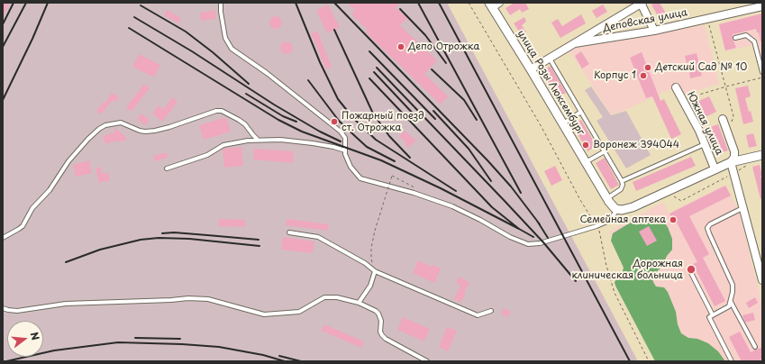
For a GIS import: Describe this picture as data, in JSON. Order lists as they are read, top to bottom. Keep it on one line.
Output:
{"streets":{"street":["Деповская улица","улица Розы Люксембург","Южная улица"]},"places":["Депо Отрожка","Детский Сад № 10","Корпус 1","Пожарный поезд ст. Отрожка","Воронеж 394044","Семейная аптека","Дорожная клиническая больница"],"north":"right"}
